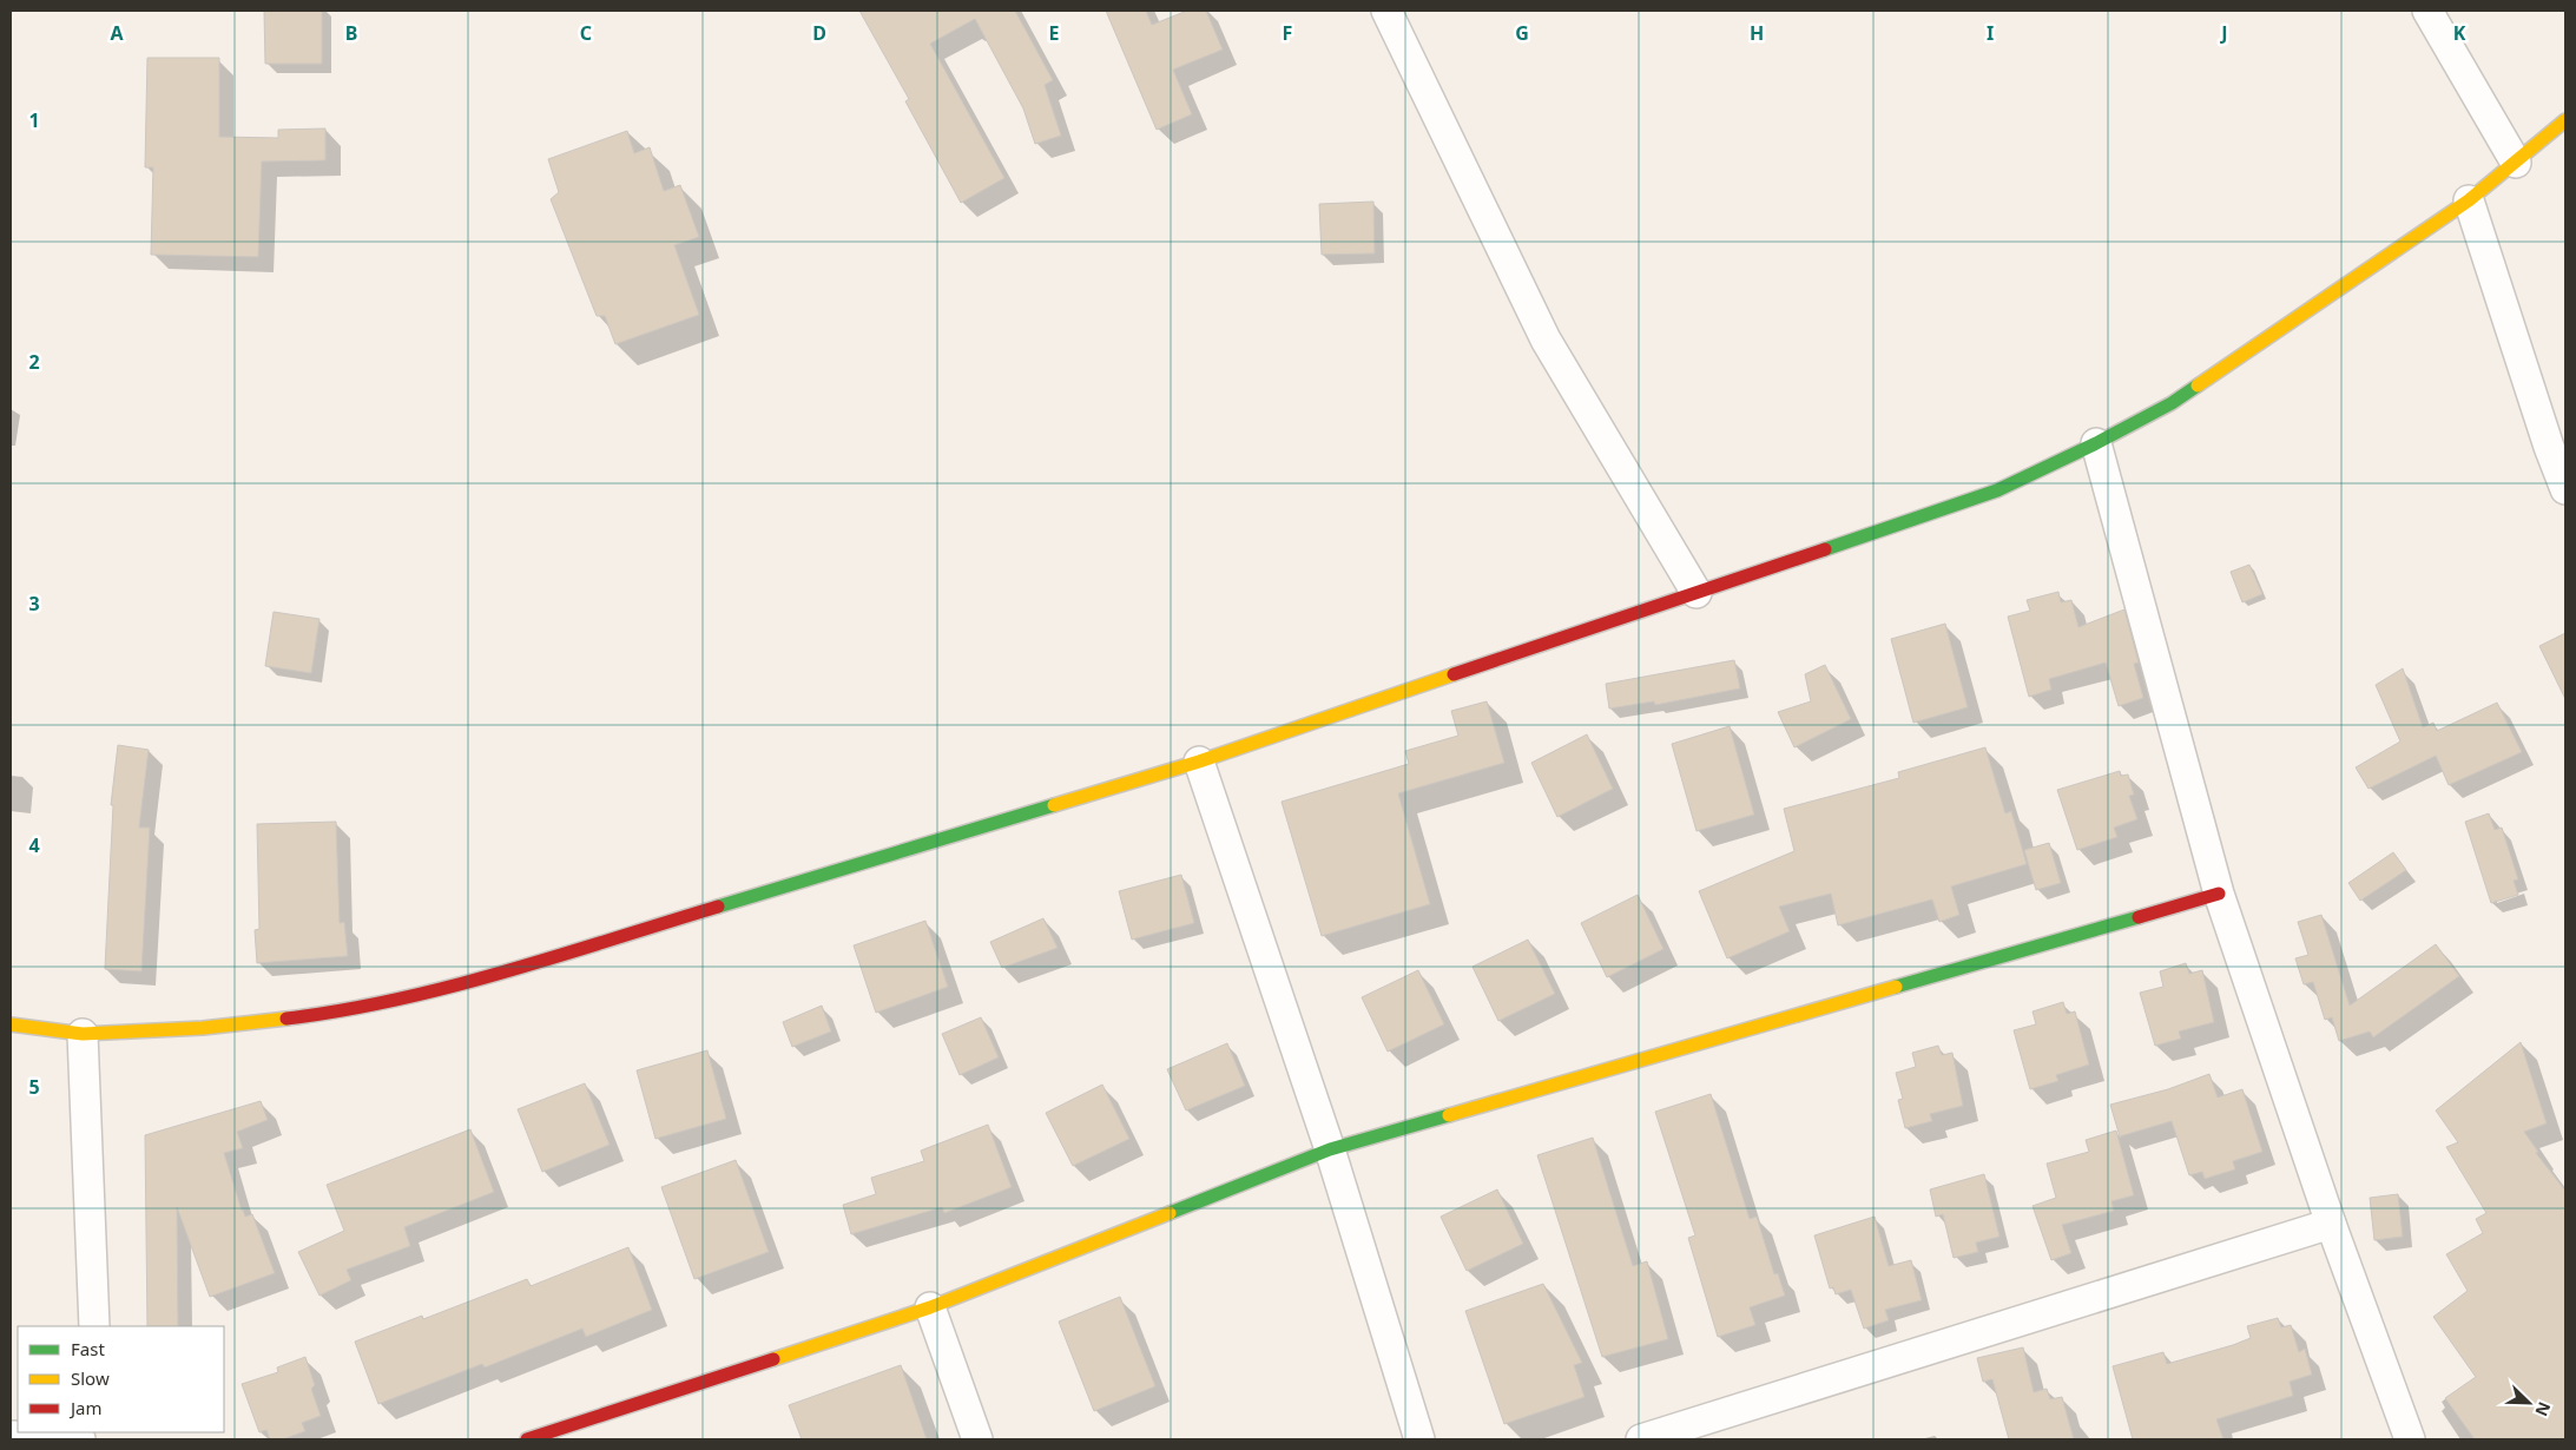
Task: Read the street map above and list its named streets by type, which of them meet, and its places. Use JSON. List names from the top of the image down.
{
  "legend": ["Fast", "Slow", "Jam"],
  "north": "bottom right",
  "grid": {
    "columns": [
      "A",
      "B",
      "C",
      "D",
      "E",
      "F",
      "G",
      "H",
      "I",
      "J",
      "K"
    ],
    "rows": [
      "1",
      "2",
      "3",
      "4",
      "5"
    ]
  }
}
